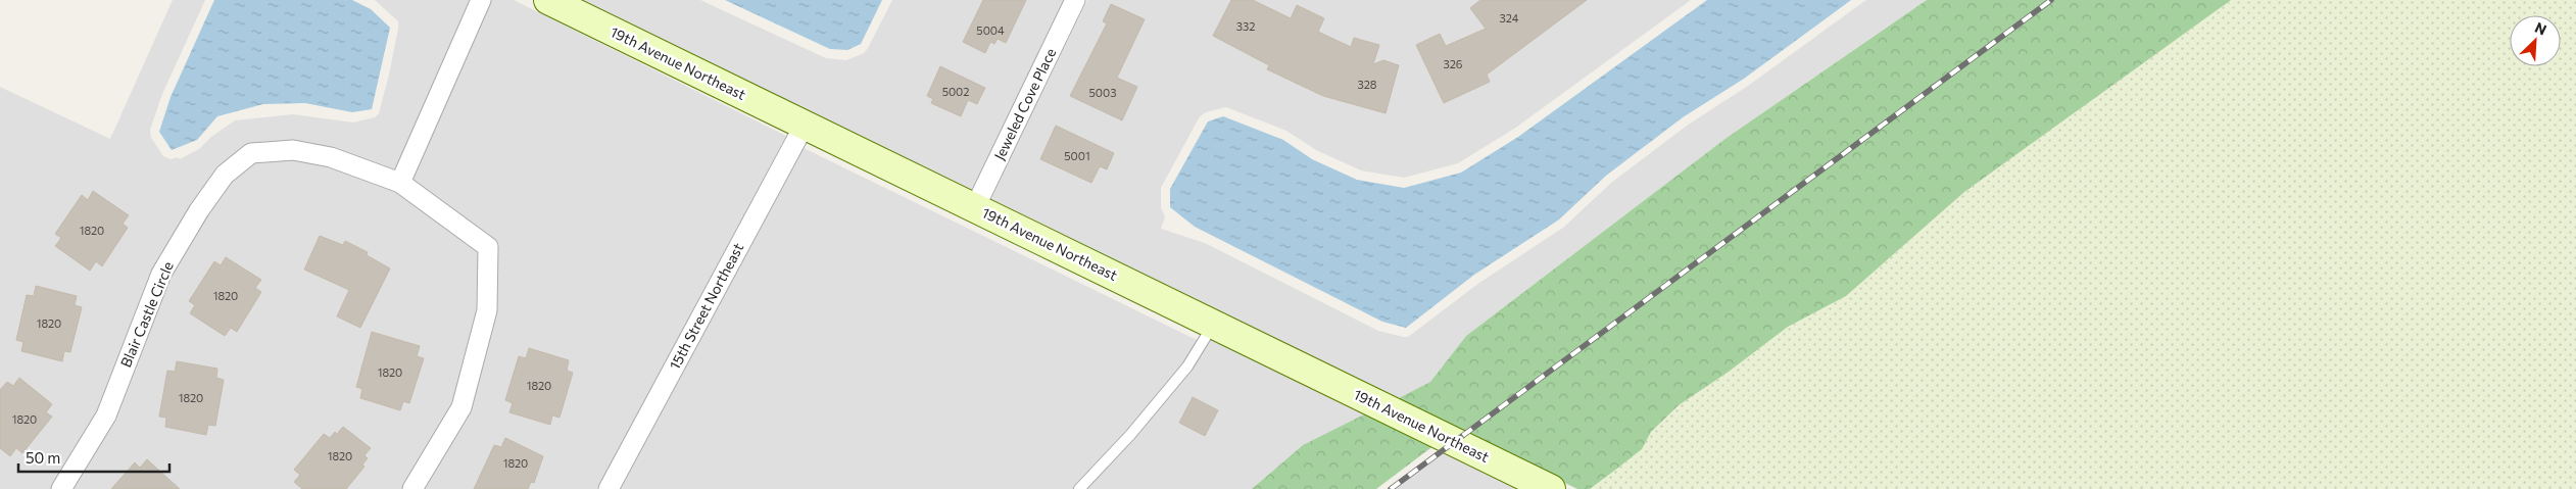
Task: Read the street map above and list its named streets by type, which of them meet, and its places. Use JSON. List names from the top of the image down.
{
  "streets": {
    "street": [
      "19th Avenue Northeast",
      "Jeweled Cove Place",
      "15th Street Northeast",
      "Blair Castle Circle"
    ]
  },
  "crossings": [
    ["19th Avenue Northeast", "Jeweled Cove Place"],
    ["19th Avenue Northeast", "15th Street Northeast"]
  ],
  "house_numbers": [
    "324",
    "332",
    "5004",
    "326",
    "328",
    "5002",
    "5003",
    "5001",
    "1820",
    "1820",
    "1820",
    "1820",
    "1820",
    "1820",
    "1820",
    "1820",
    "1820"
  ],
  "scale_bar": "50 m",
  "north": "top right"
}
